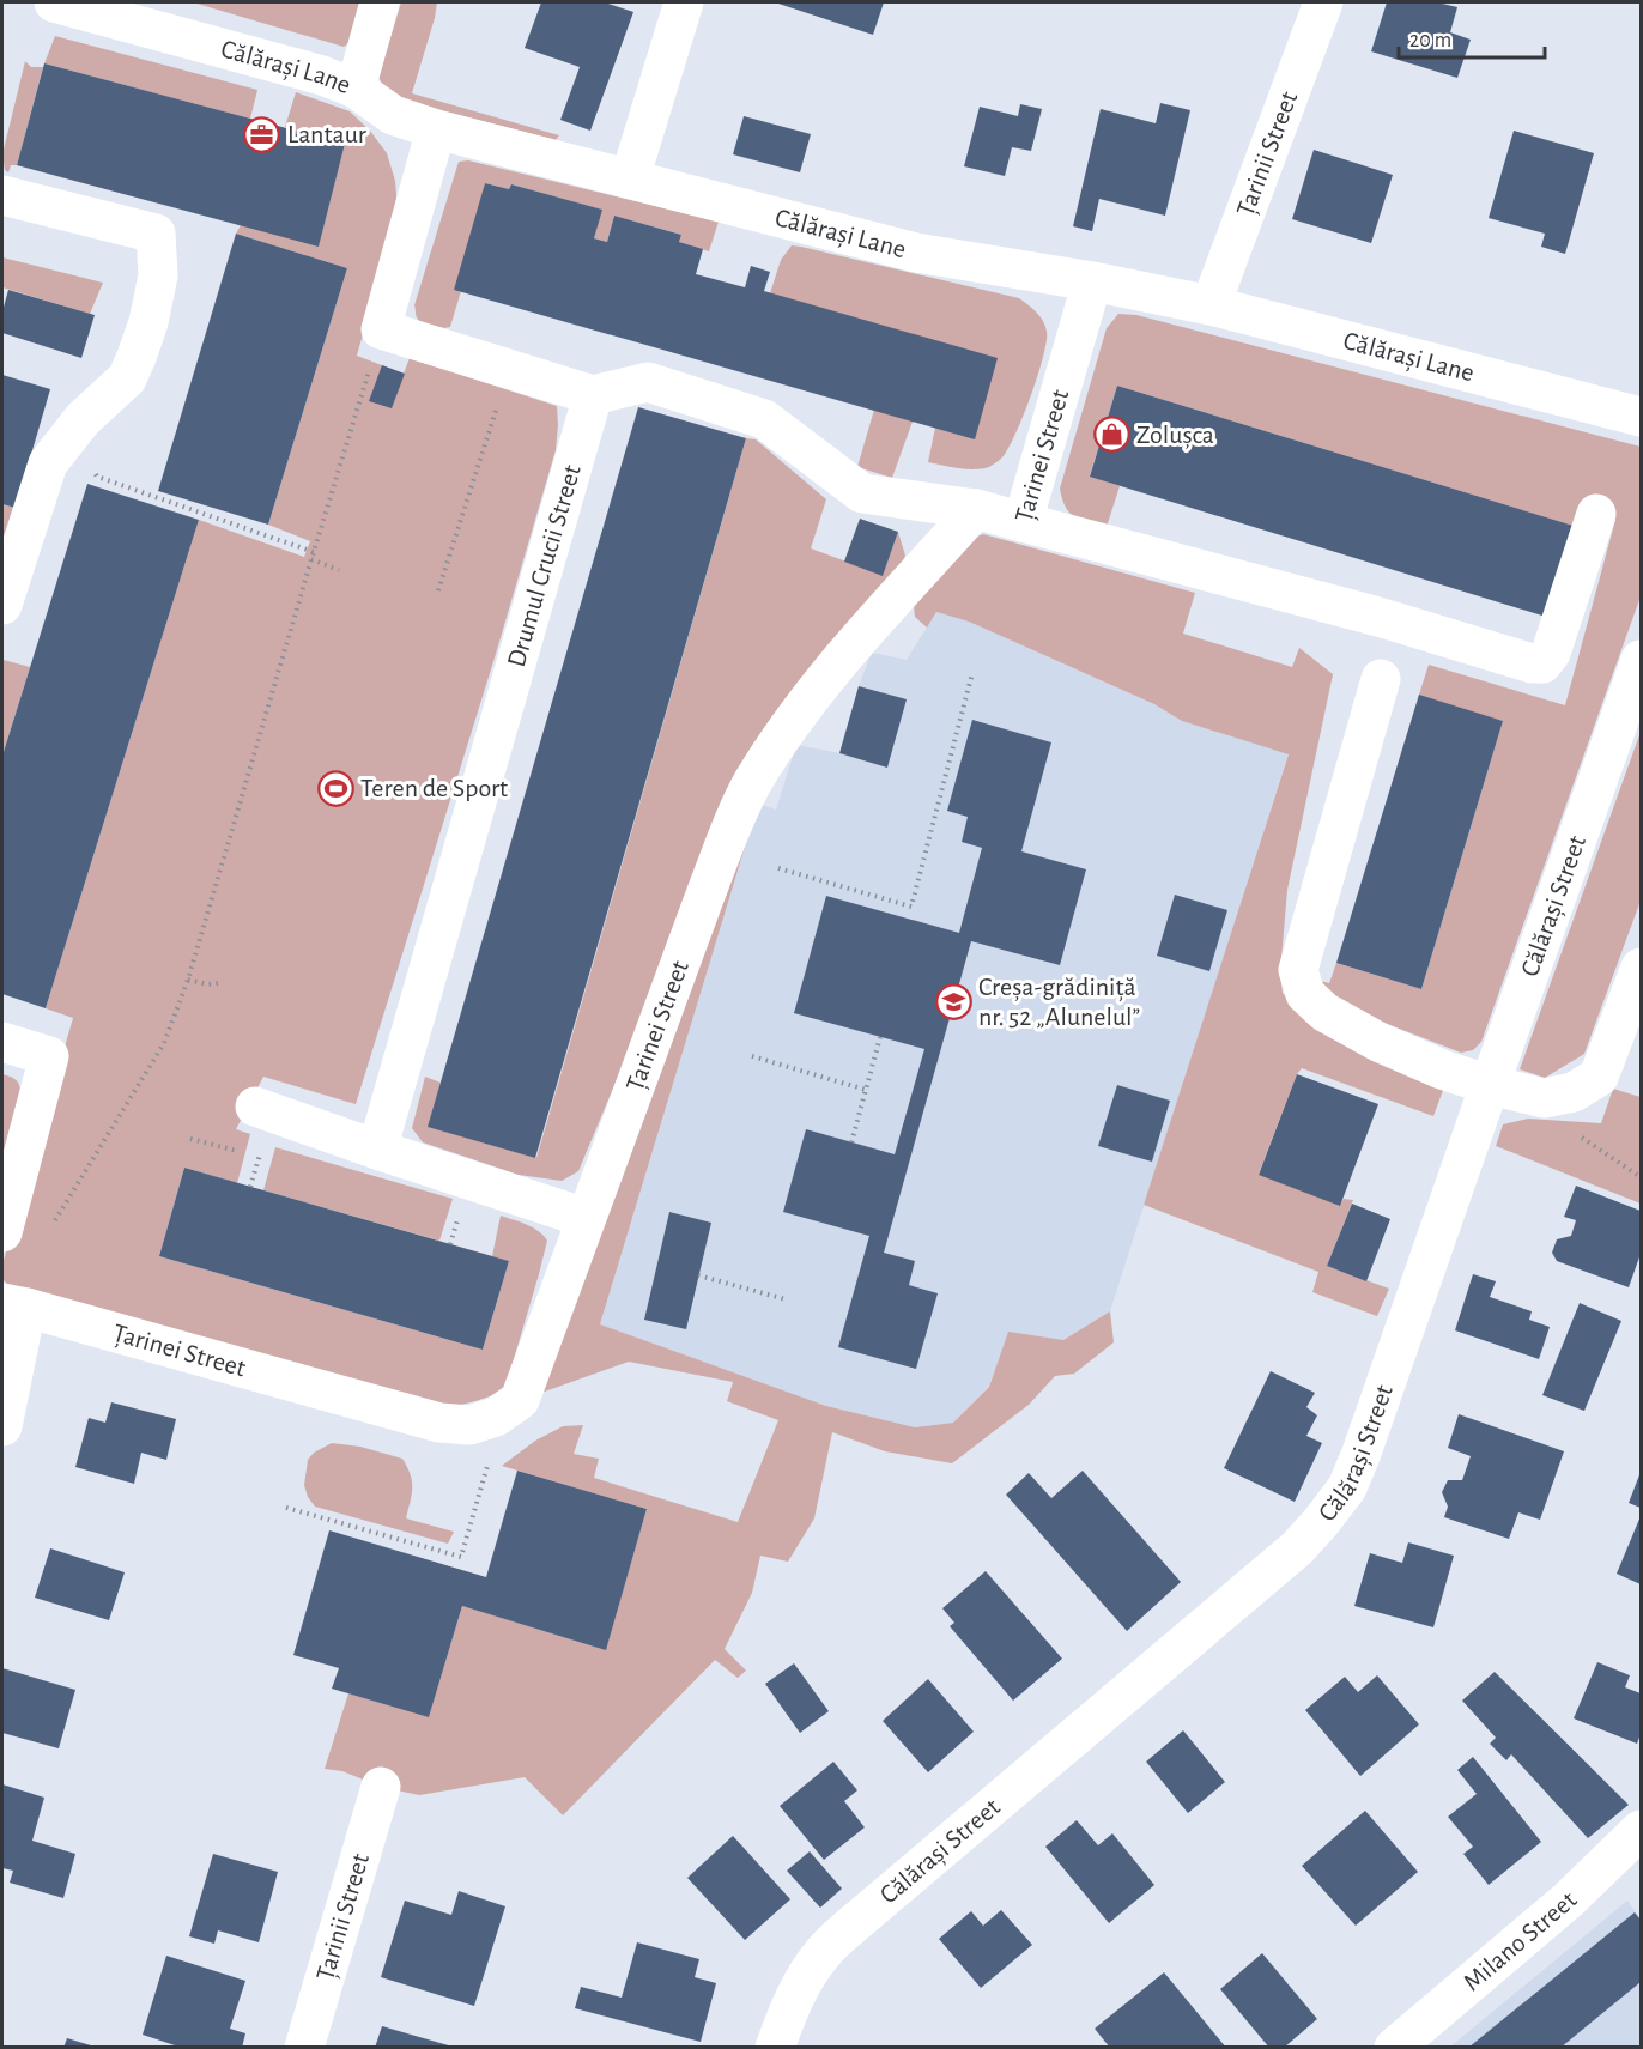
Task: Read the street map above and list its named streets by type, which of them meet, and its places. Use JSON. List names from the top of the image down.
{
  "streets": {
    "street": [
      "Călărași Lane",
      "Țarinii Street",
      "Țarinei Street",
      "Drumul Crucii Street",
      "Călărași Street",
      "Milano Street"
    ]
  },
  "crossings": [
    ["Călărași Lane", "Țarinii Street"],
    ["Călărași Lane", "Țarinei Street"]
  ],
  "places": {
    "office": ["Lantaur"],
    "shop": ["Zolușca"],
    "sports": ["Teren de Sport"],
    "school or university": ["Creșa-grădiniță nr. 52 „Alunelul”"]
  },
  "scale_bar": "20 m"
}
